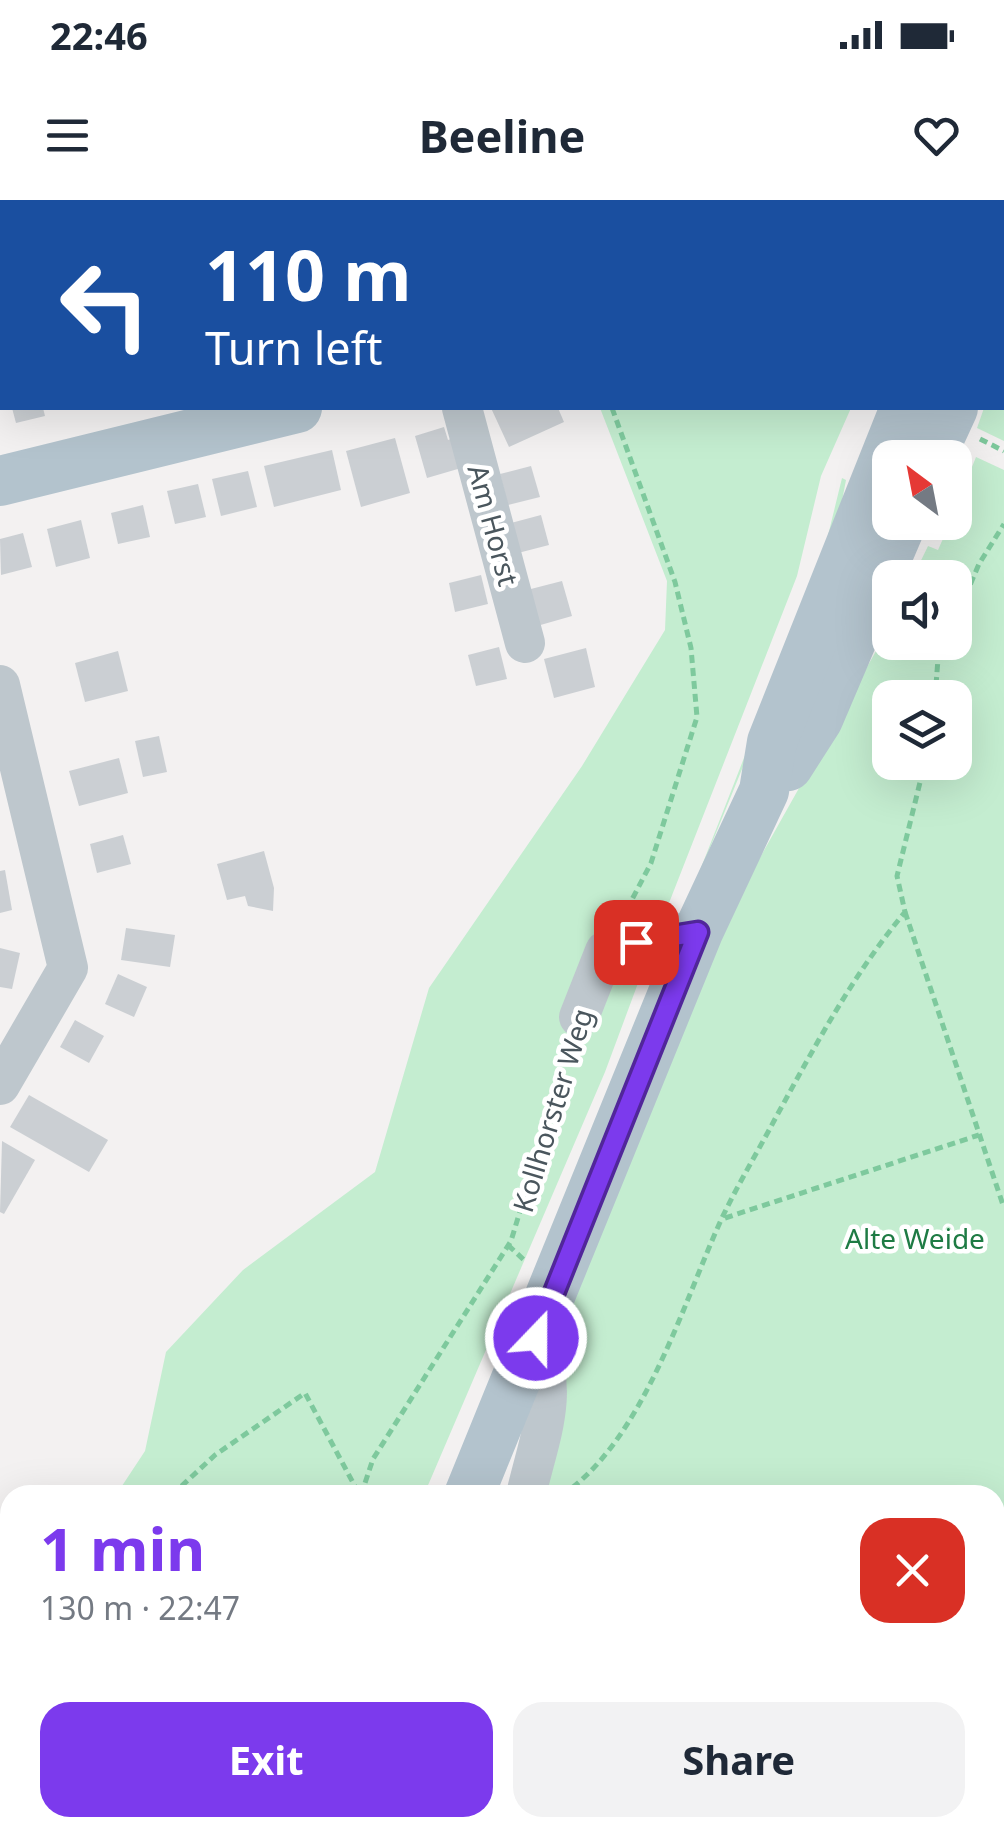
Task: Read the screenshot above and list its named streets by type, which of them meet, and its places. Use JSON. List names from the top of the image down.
{
  "streets": {
    "street": ["Am Horst", "Kollhorster Weg"]
  },
  "parks": ["Alte Weide"],
  "north": "top left",
  "page": {
    "status": "22:46",
    "header": "Beeline",
    "turn": ["110 m", "Turn left"],
    "heading": ["1 min", "130 m · 22:47"],
    "buttons": ["Exit", "Share"]
  }
}
